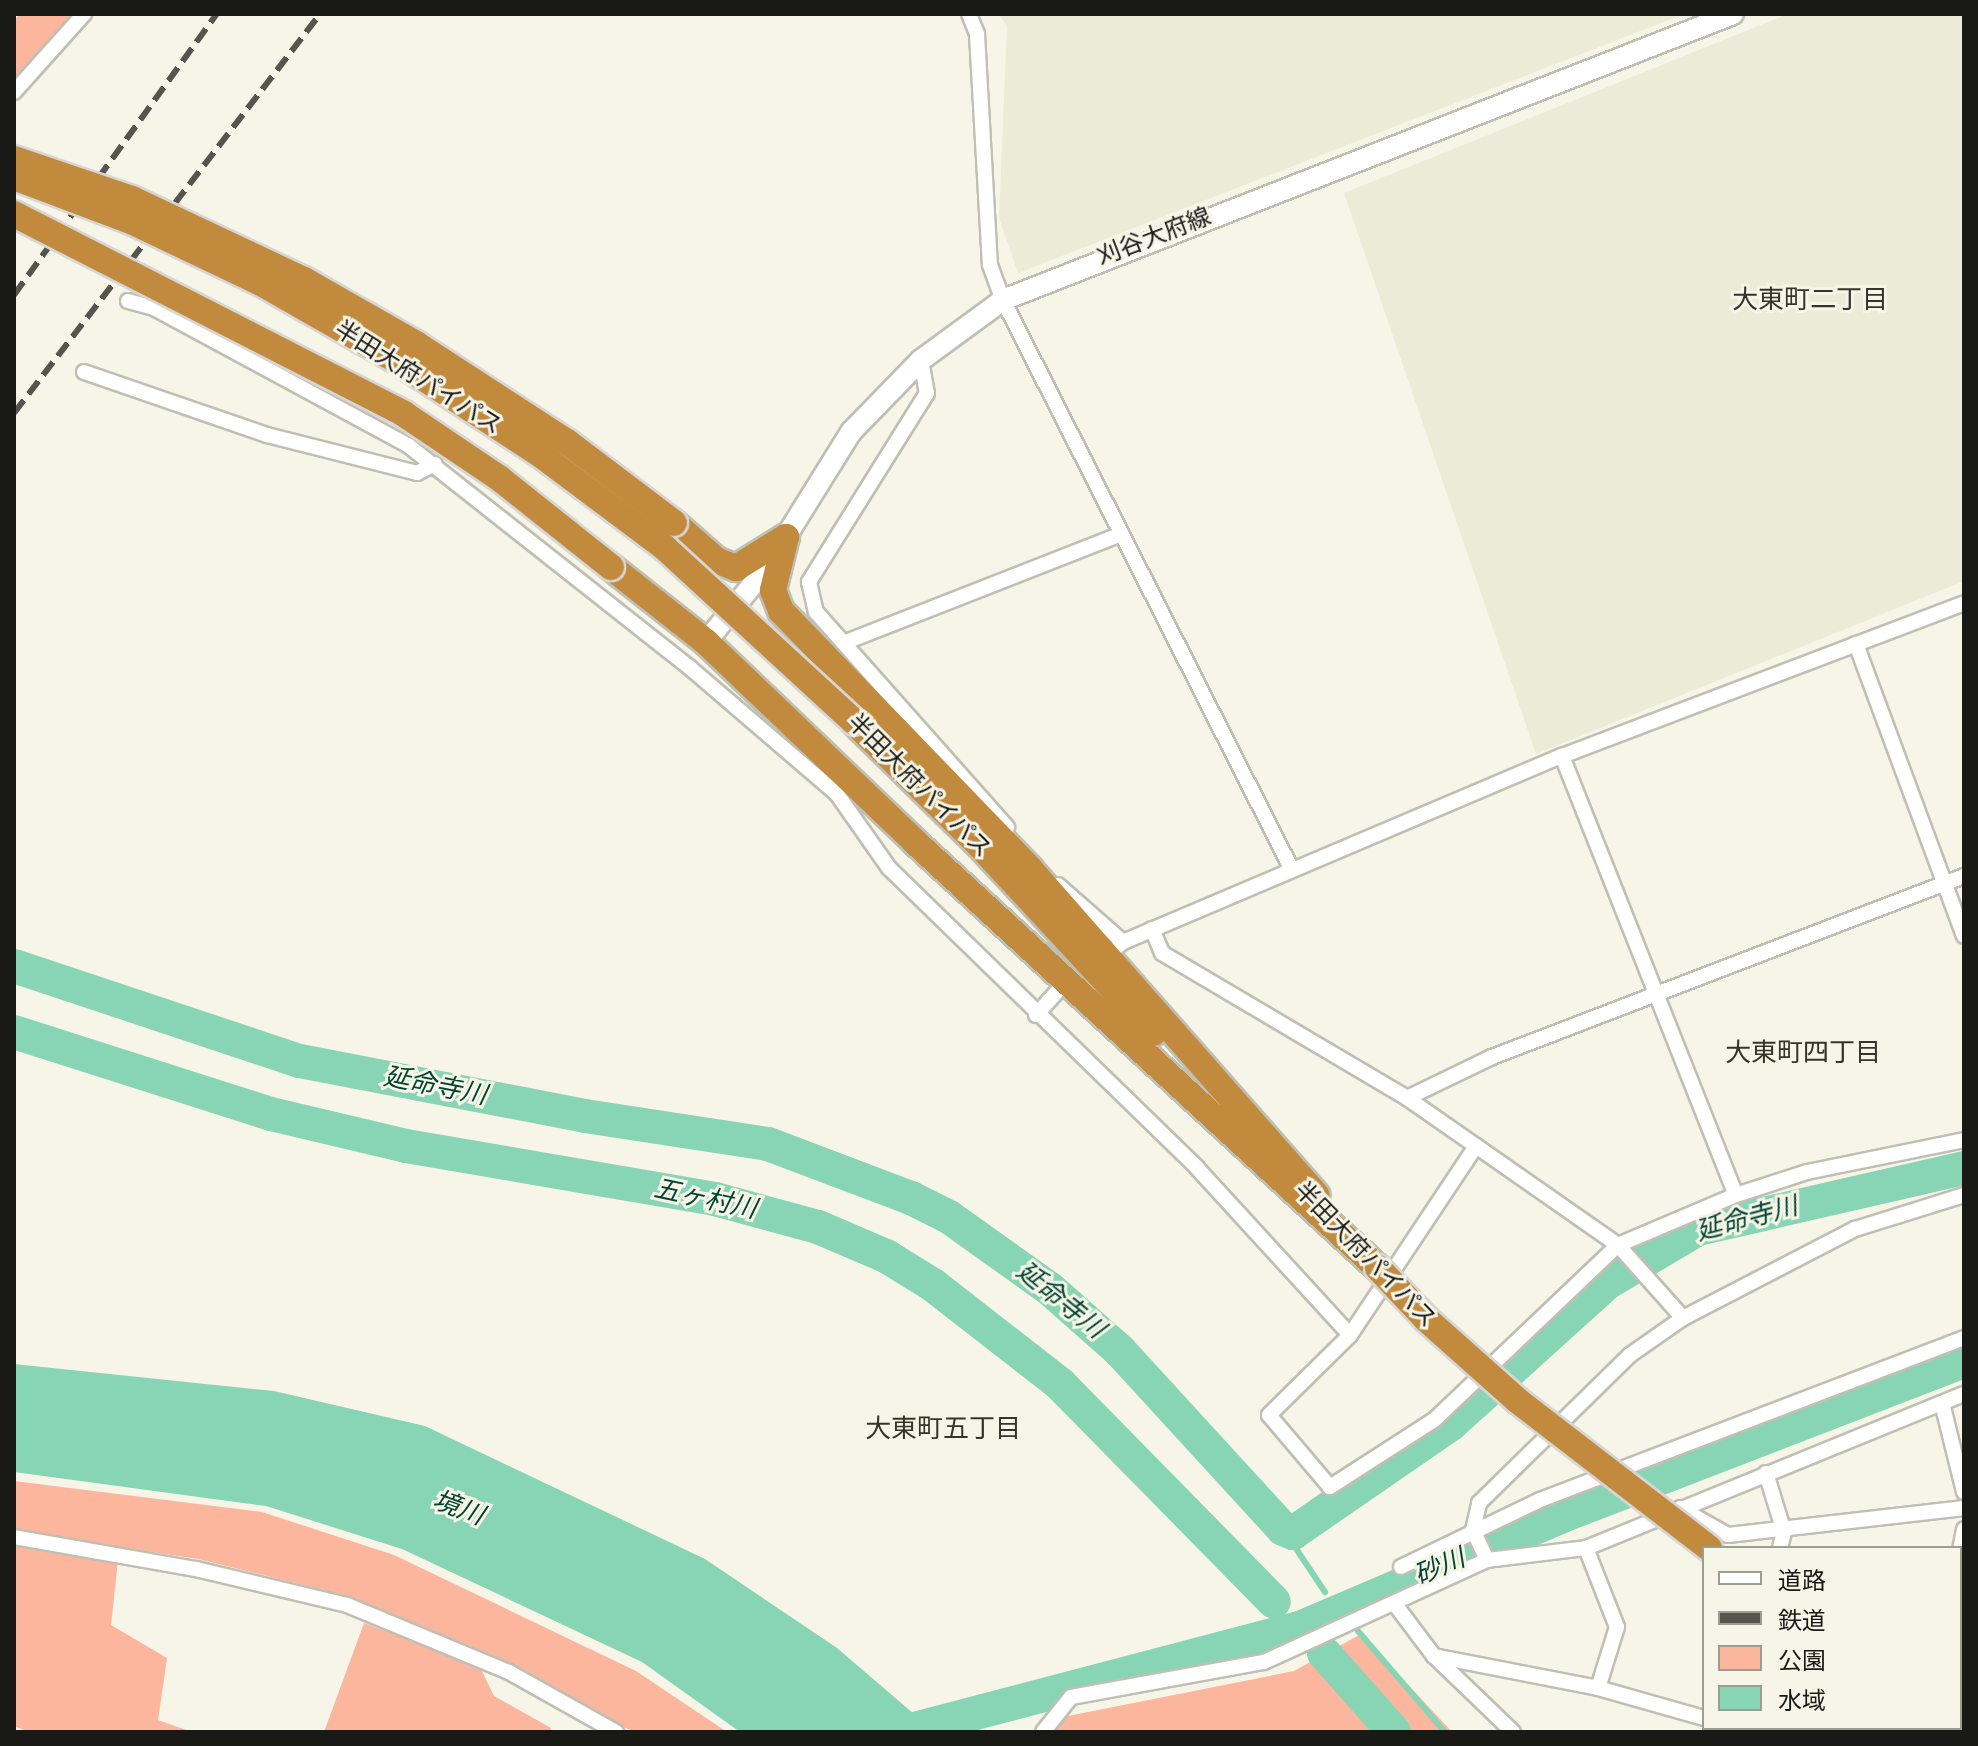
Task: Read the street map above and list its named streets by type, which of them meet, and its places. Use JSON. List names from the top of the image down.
{
  "streets": {
    "highway": ["半田大府パイパス"],
    "main road": ["刈谷大府線"]
  },
  "districts": ["大東町二丁目", "大東町四丁目", "大東町五丁目"],
  "water": [
    "延命寺川",
    "五ヶ村川",
    "境川",
    "砂川"
  ],
  "legend": [
    "道路",
    "鉄道",
    "公園",
    "水域"
  ]
}
